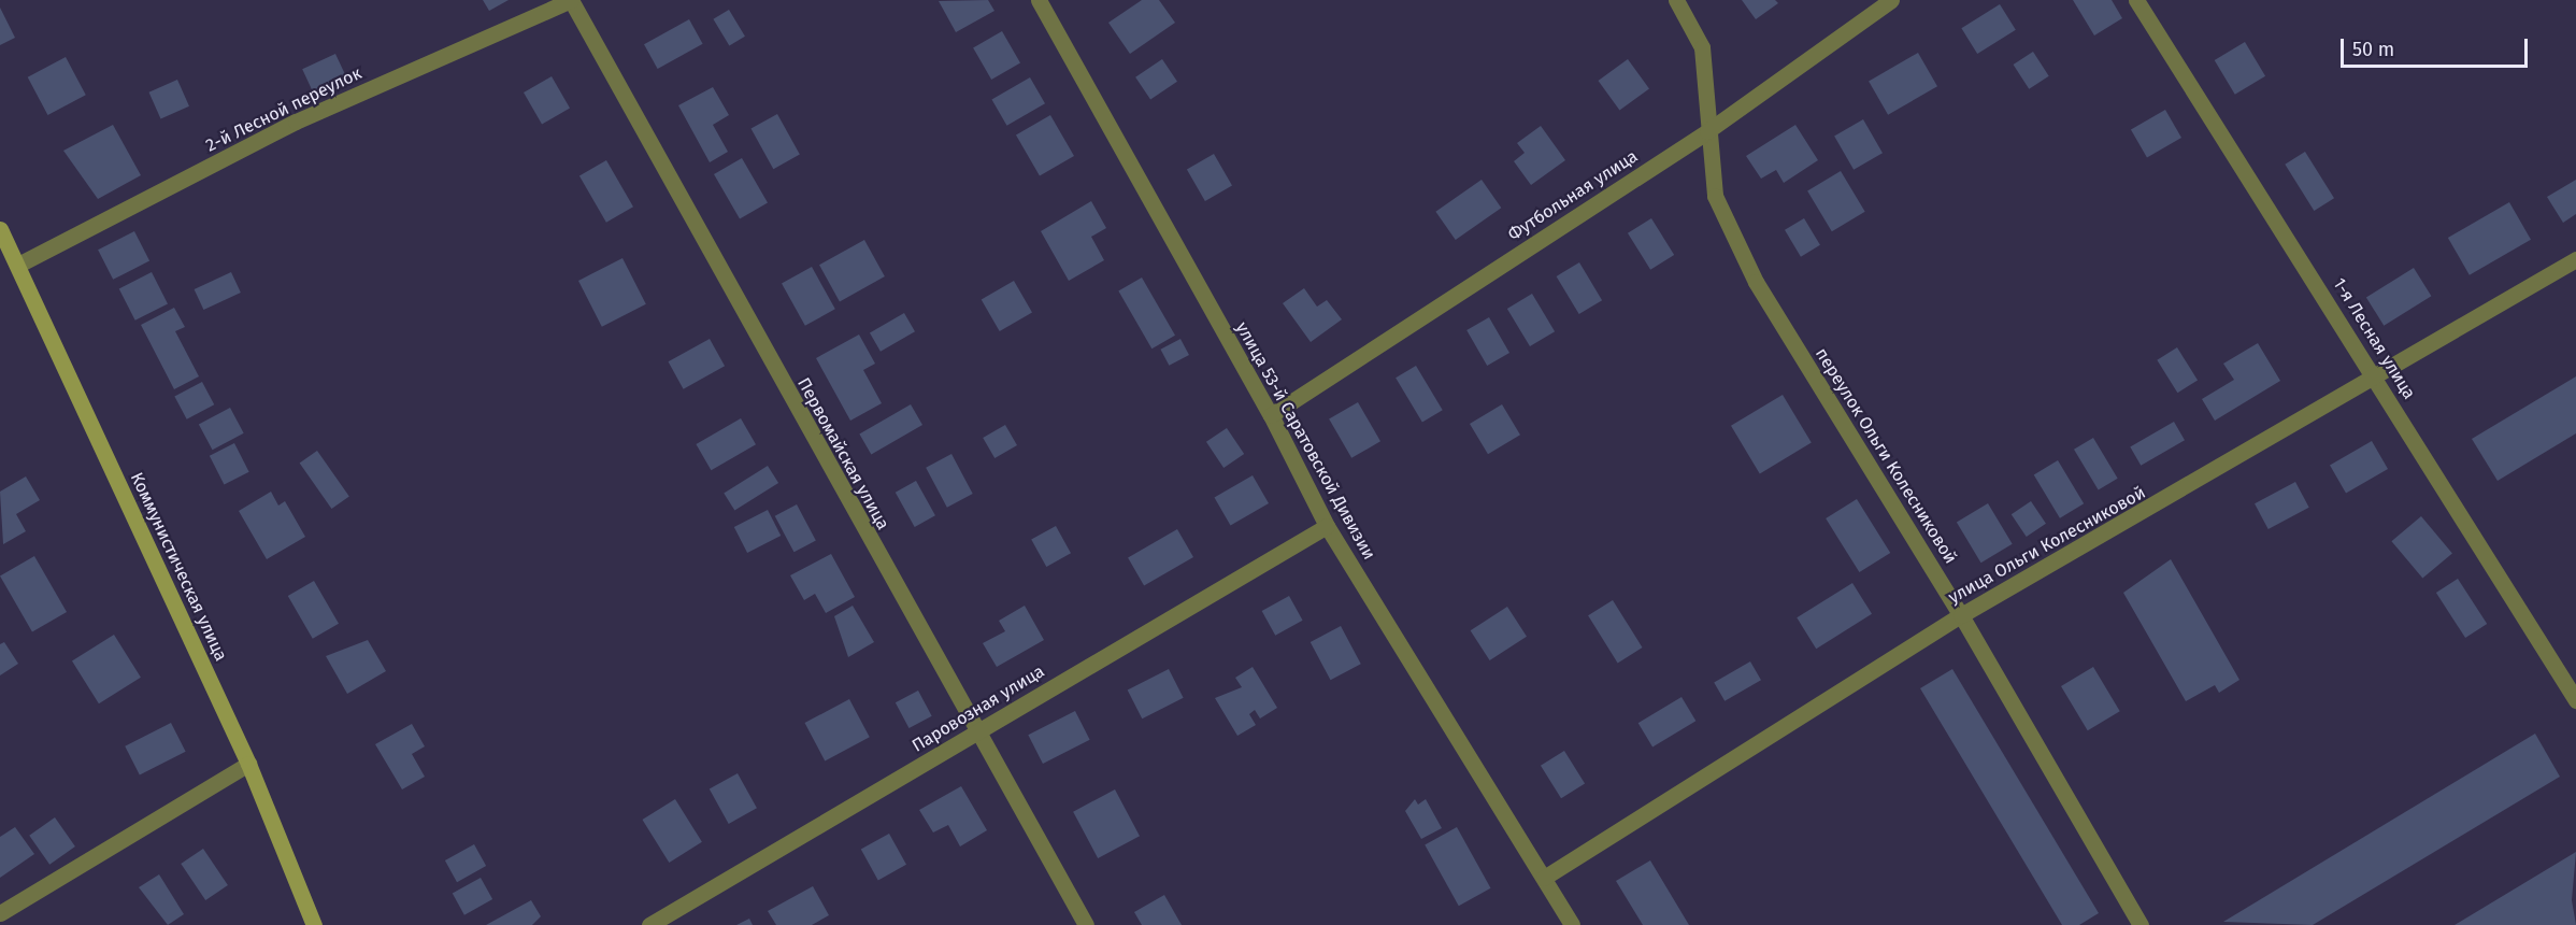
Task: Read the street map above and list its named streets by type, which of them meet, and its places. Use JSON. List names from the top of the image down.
{
  "streets": {
    "main road": ["Коммунистическая улица"],
    "street": [
      "2-й Лесной переулок",
      "Футбольная улица",
      "1-я Лесная улица",
      "улица 53-й Саратовской Дивизии",
      "Первомайская улица",
      "переулок Ольги Колесниковой",
      "улица Ольги Колесниковой",
      "Паровозная улица"
    ]
  },
  "crossings": [
    ["2-й Лесной переулок", "Первомайская улица"],
    ["2-й Лесной переулок", "Коммунистическая улица"],
    ["Футбольная улица", "улица 53-й Саратовской Дивизии"],
    ["Футбольная улица", "переулок Ольги Колесниковой"],
    ["1-я Лесная улица", "улица Ольги Колесниковой"],
    ["улица 53-й Саратовской Дивизии", "улица Ольги Колесниковой"],
    ["улица 53-й Саратовской Дивизии", "Паровозная улица"],
    ["Первомайская улица", "Паровозная улица"],
    ["переулок Ольги Колесниковой", "улица Ольги Колесниковой"]
  ],
  "scale_bar": "50 m"
}
